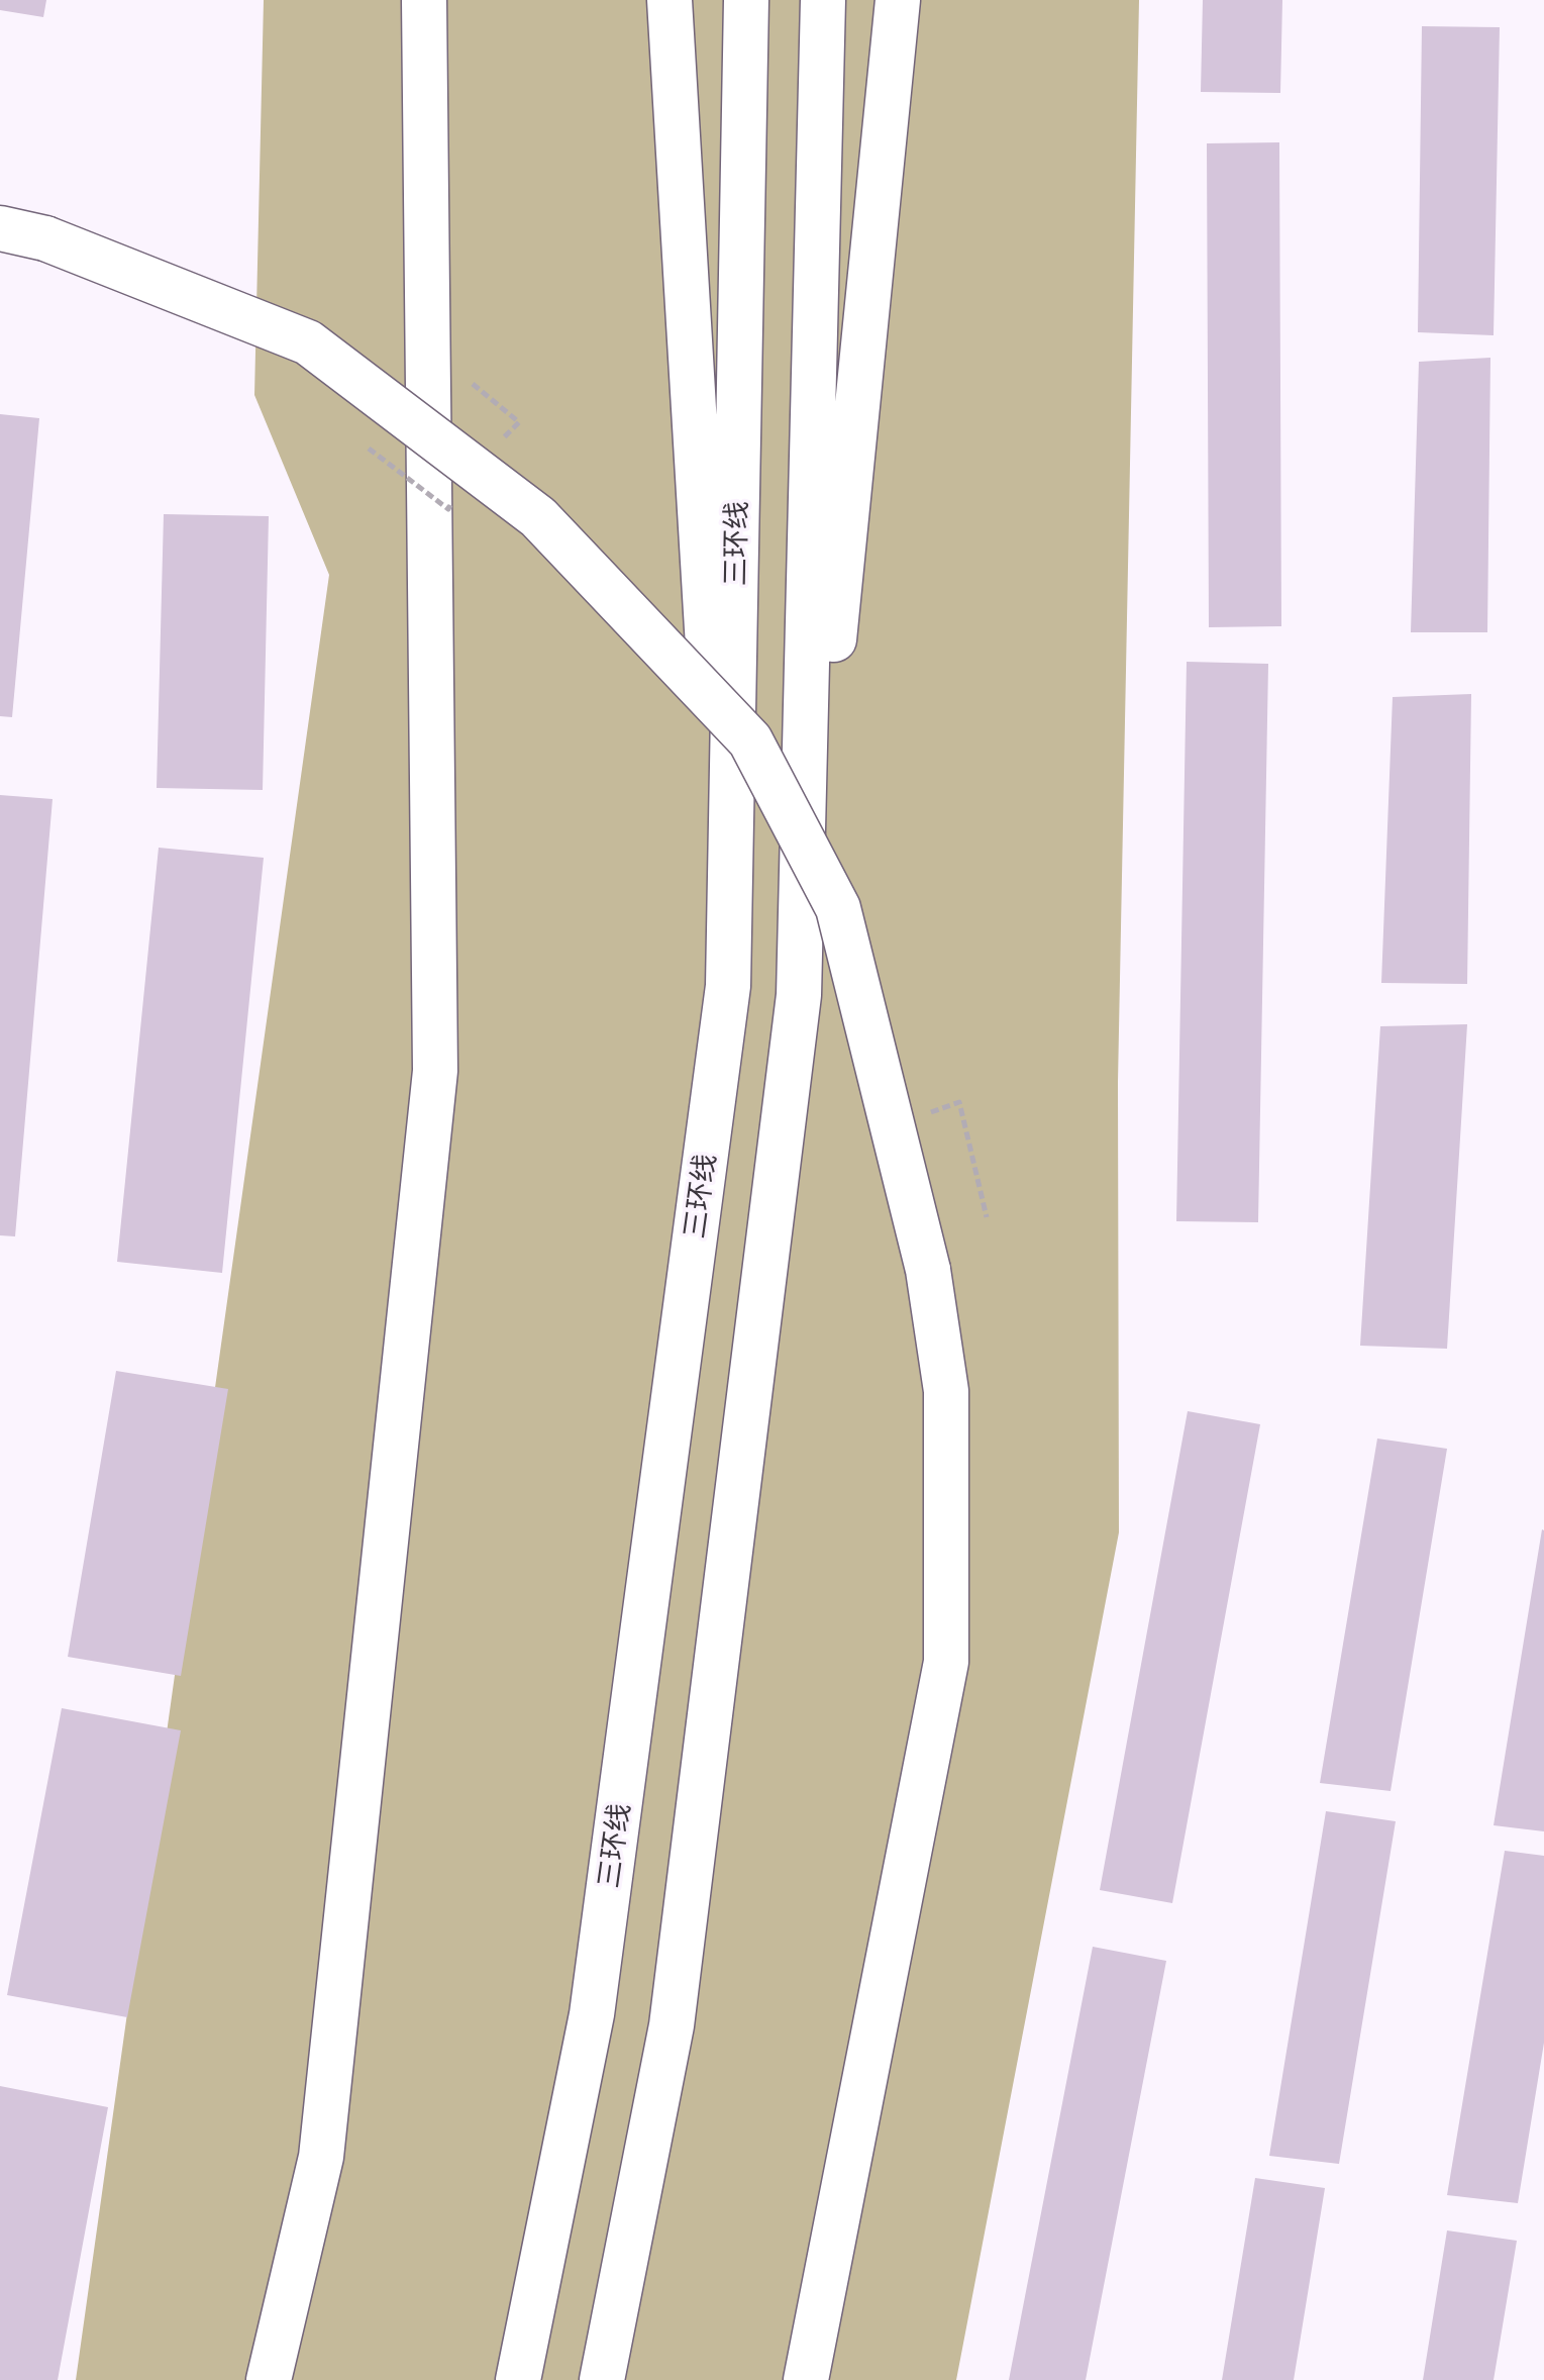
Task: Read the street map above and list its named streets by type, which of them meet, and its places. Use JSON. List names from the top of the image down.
{
  "streets": {
    "main road": ["三环线"]
  }
}
